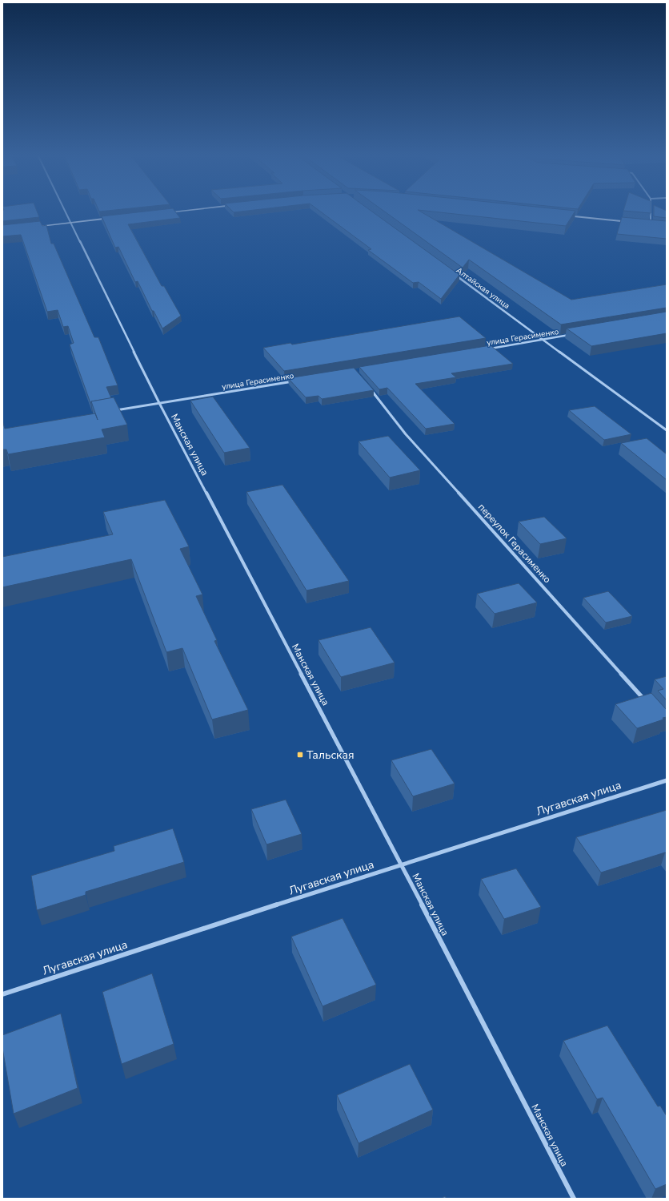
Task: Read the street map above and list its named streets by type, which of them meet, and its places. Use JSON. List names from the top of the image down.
{
  "streets": {
    "street": [
      "Алтайская улица",
      "улица Герасименко",
      "Манская улица",
      "переулок Герасименко",
      "Лугавская улица"
    ]
  },
  "crossings": [
    ["Алтайская улица", "улица Герасименко"],
    ["улица Герасименко", "Манская улица"],
    ["Манская улица", "Лугавская улица"]
  ],
  "places": {
    "transit": ["Тальская"]
  }
}
